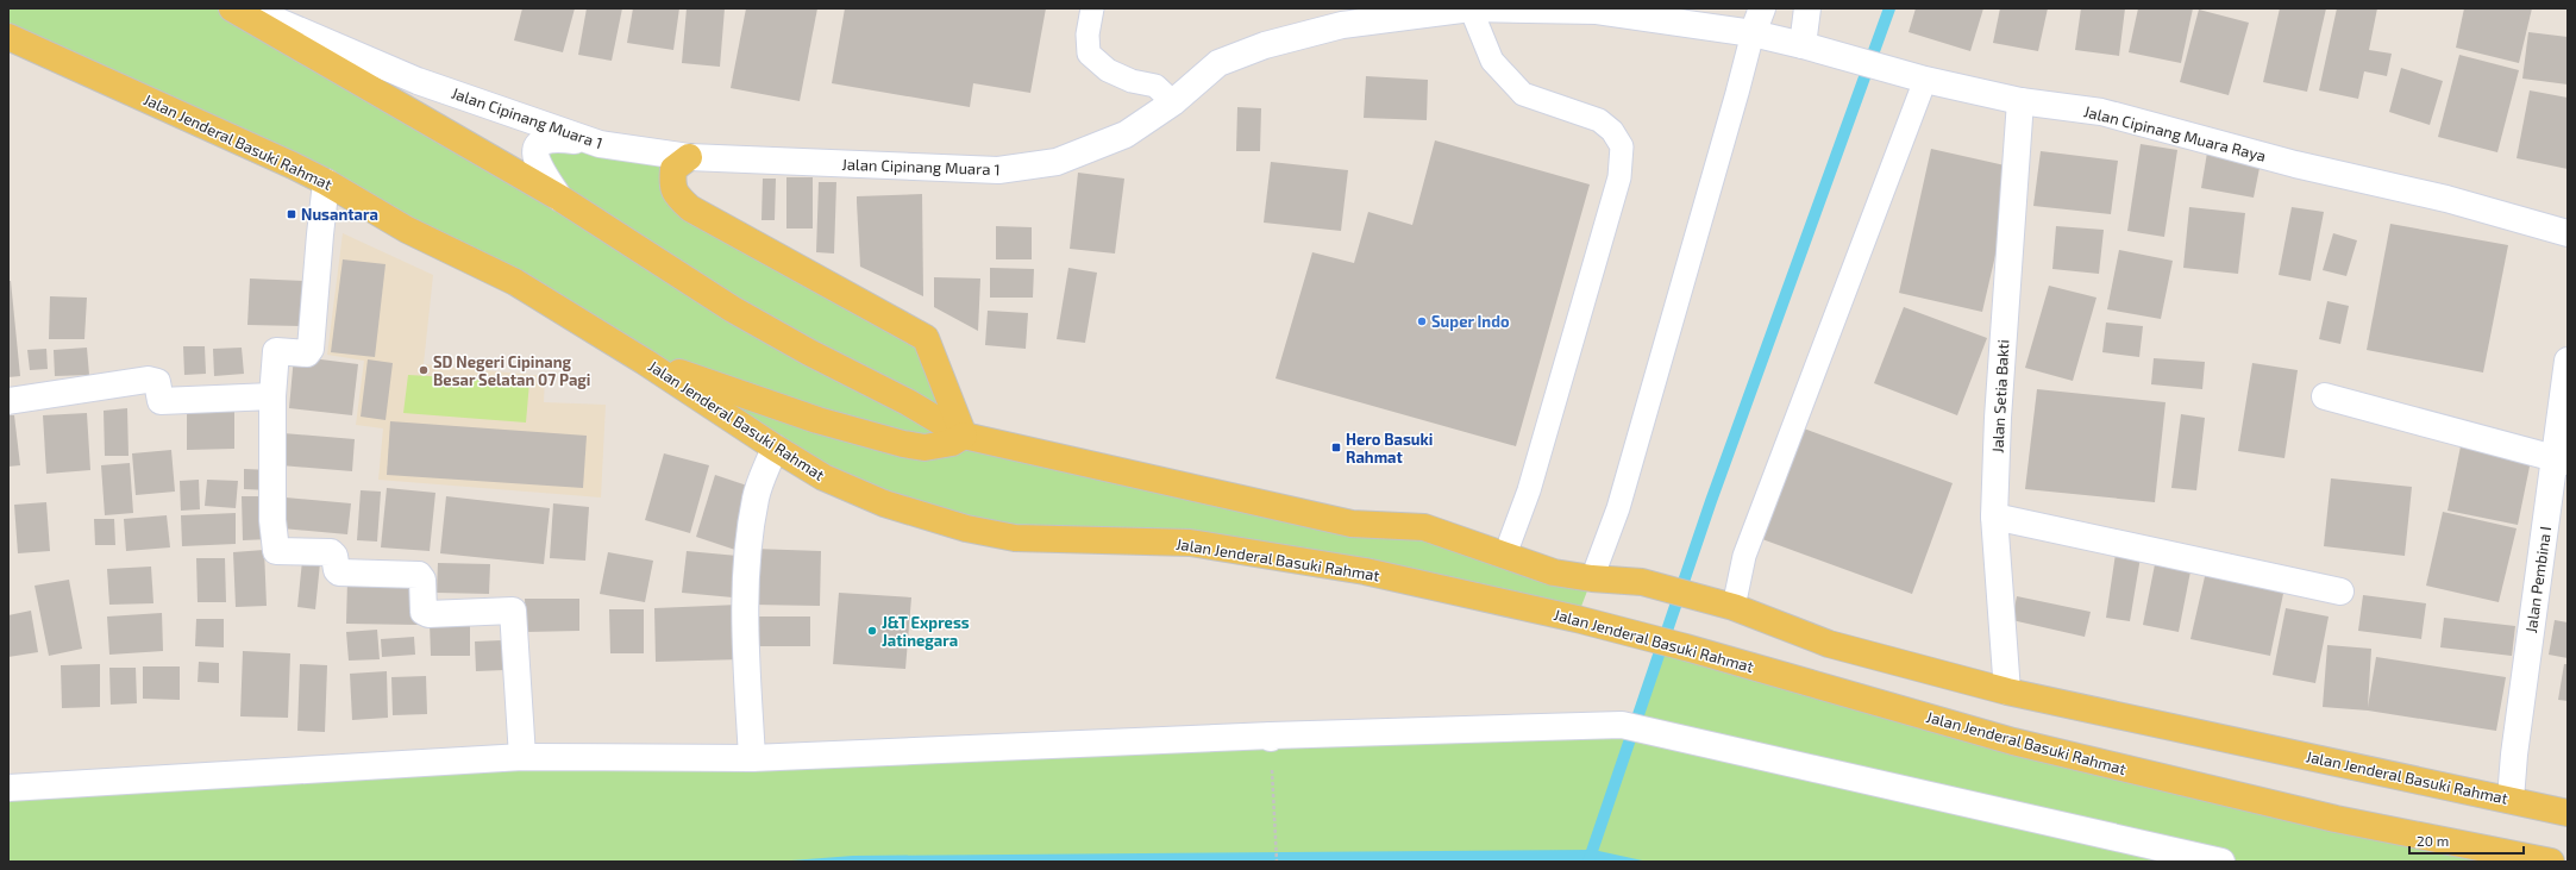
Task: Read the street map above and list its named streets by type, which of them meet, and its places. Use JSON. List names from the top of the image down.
{
  "streets": {
    "main road": ["Jalan Jenderal Basuki Rahmat"],
    "street": [
      "Jalan Cipinang Muara 1",
      "Jalan Cipinang Muara Raya",
      "Jalan Setia Bakti",
      "Jalan Pembina I"
    ]
  },
  "crossings": [
    ["Jalan Cipinang Muara 1", "Jalan Cipinang Muara Raya"],
    ["Jalan Cipinang Muara Raya", "Jalan Setia Bakti"],
    ["Jalan Jenderal Basuki Rahmat", "Jalan Setia Bakti"],
    ["Jalan Jenderal Basuki Rahmat", "Jalan Pembina I"]
  ],
  "places": {
    "transit": ["Nusantara", "Hero Basuki Rahmat"],
    "other": ["Super Indo", "SD Negeri Cipinang Besar Selatan 07 Pagi", "J&T Express Jatinegara"]
  },
  "scale_bar": "20 m"
}
